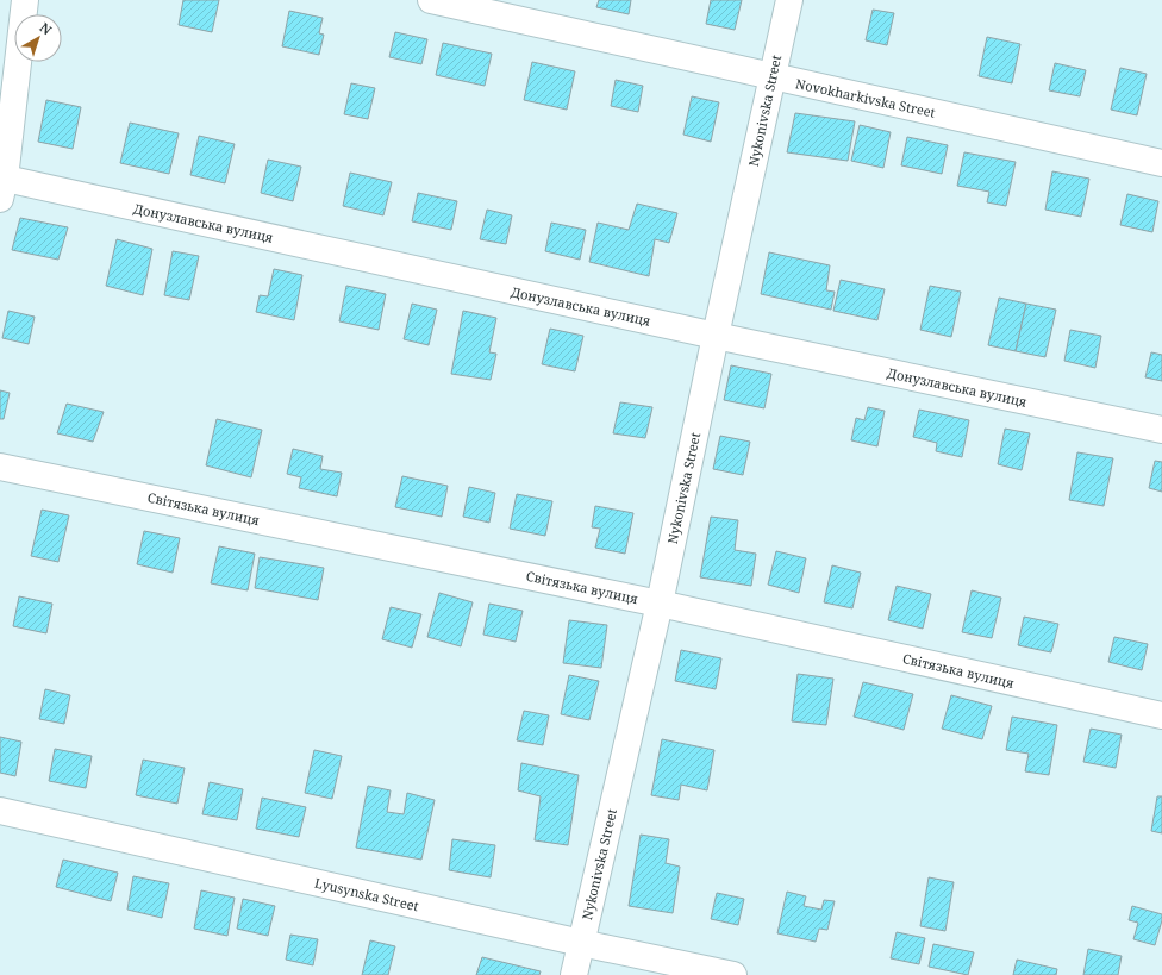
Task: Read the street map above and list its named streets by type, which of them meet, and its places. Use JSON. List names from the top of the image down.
{
  "streets": {
    "street": [
      "Novokharkivska Street",
      "Nykonivska Street",
      "Донузлавська вулиця",
      "Світязька вулиця",
      "Lyusynska Street"
    ]
  },
  "crossings": [
    ["Novokharkivska Street", "Nykonivska Street"],
    ["Nykonivska Street", "Донузлавська вулиця"],
    ["Nykonivska Street", "Світязька вулиця"],
    ["Nykonivska Street", "Lyusynska Street"]
  ],
  "north": "top right"
}
